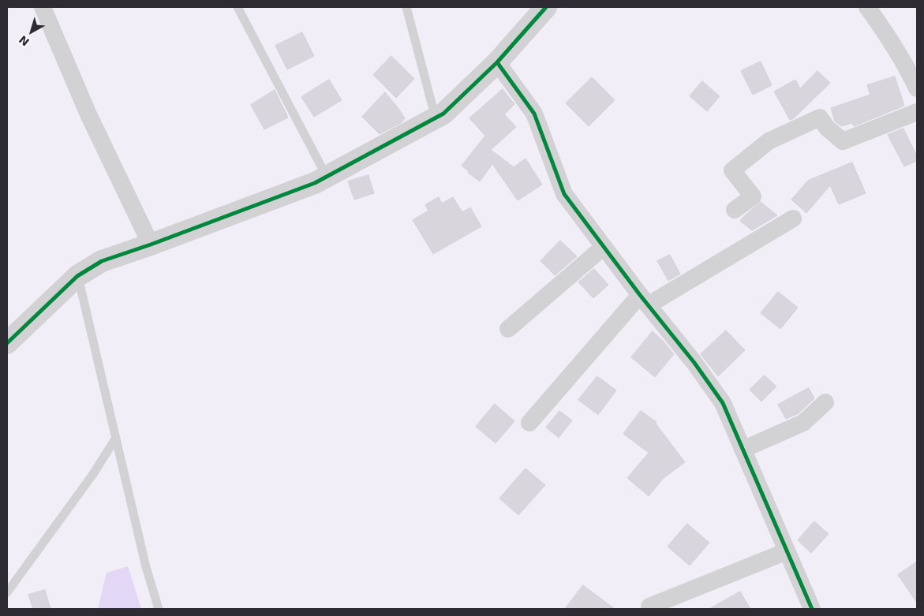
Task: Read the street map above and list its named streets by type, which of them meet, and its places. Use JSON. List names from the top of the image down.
{
  "north": "bottom left"
}
